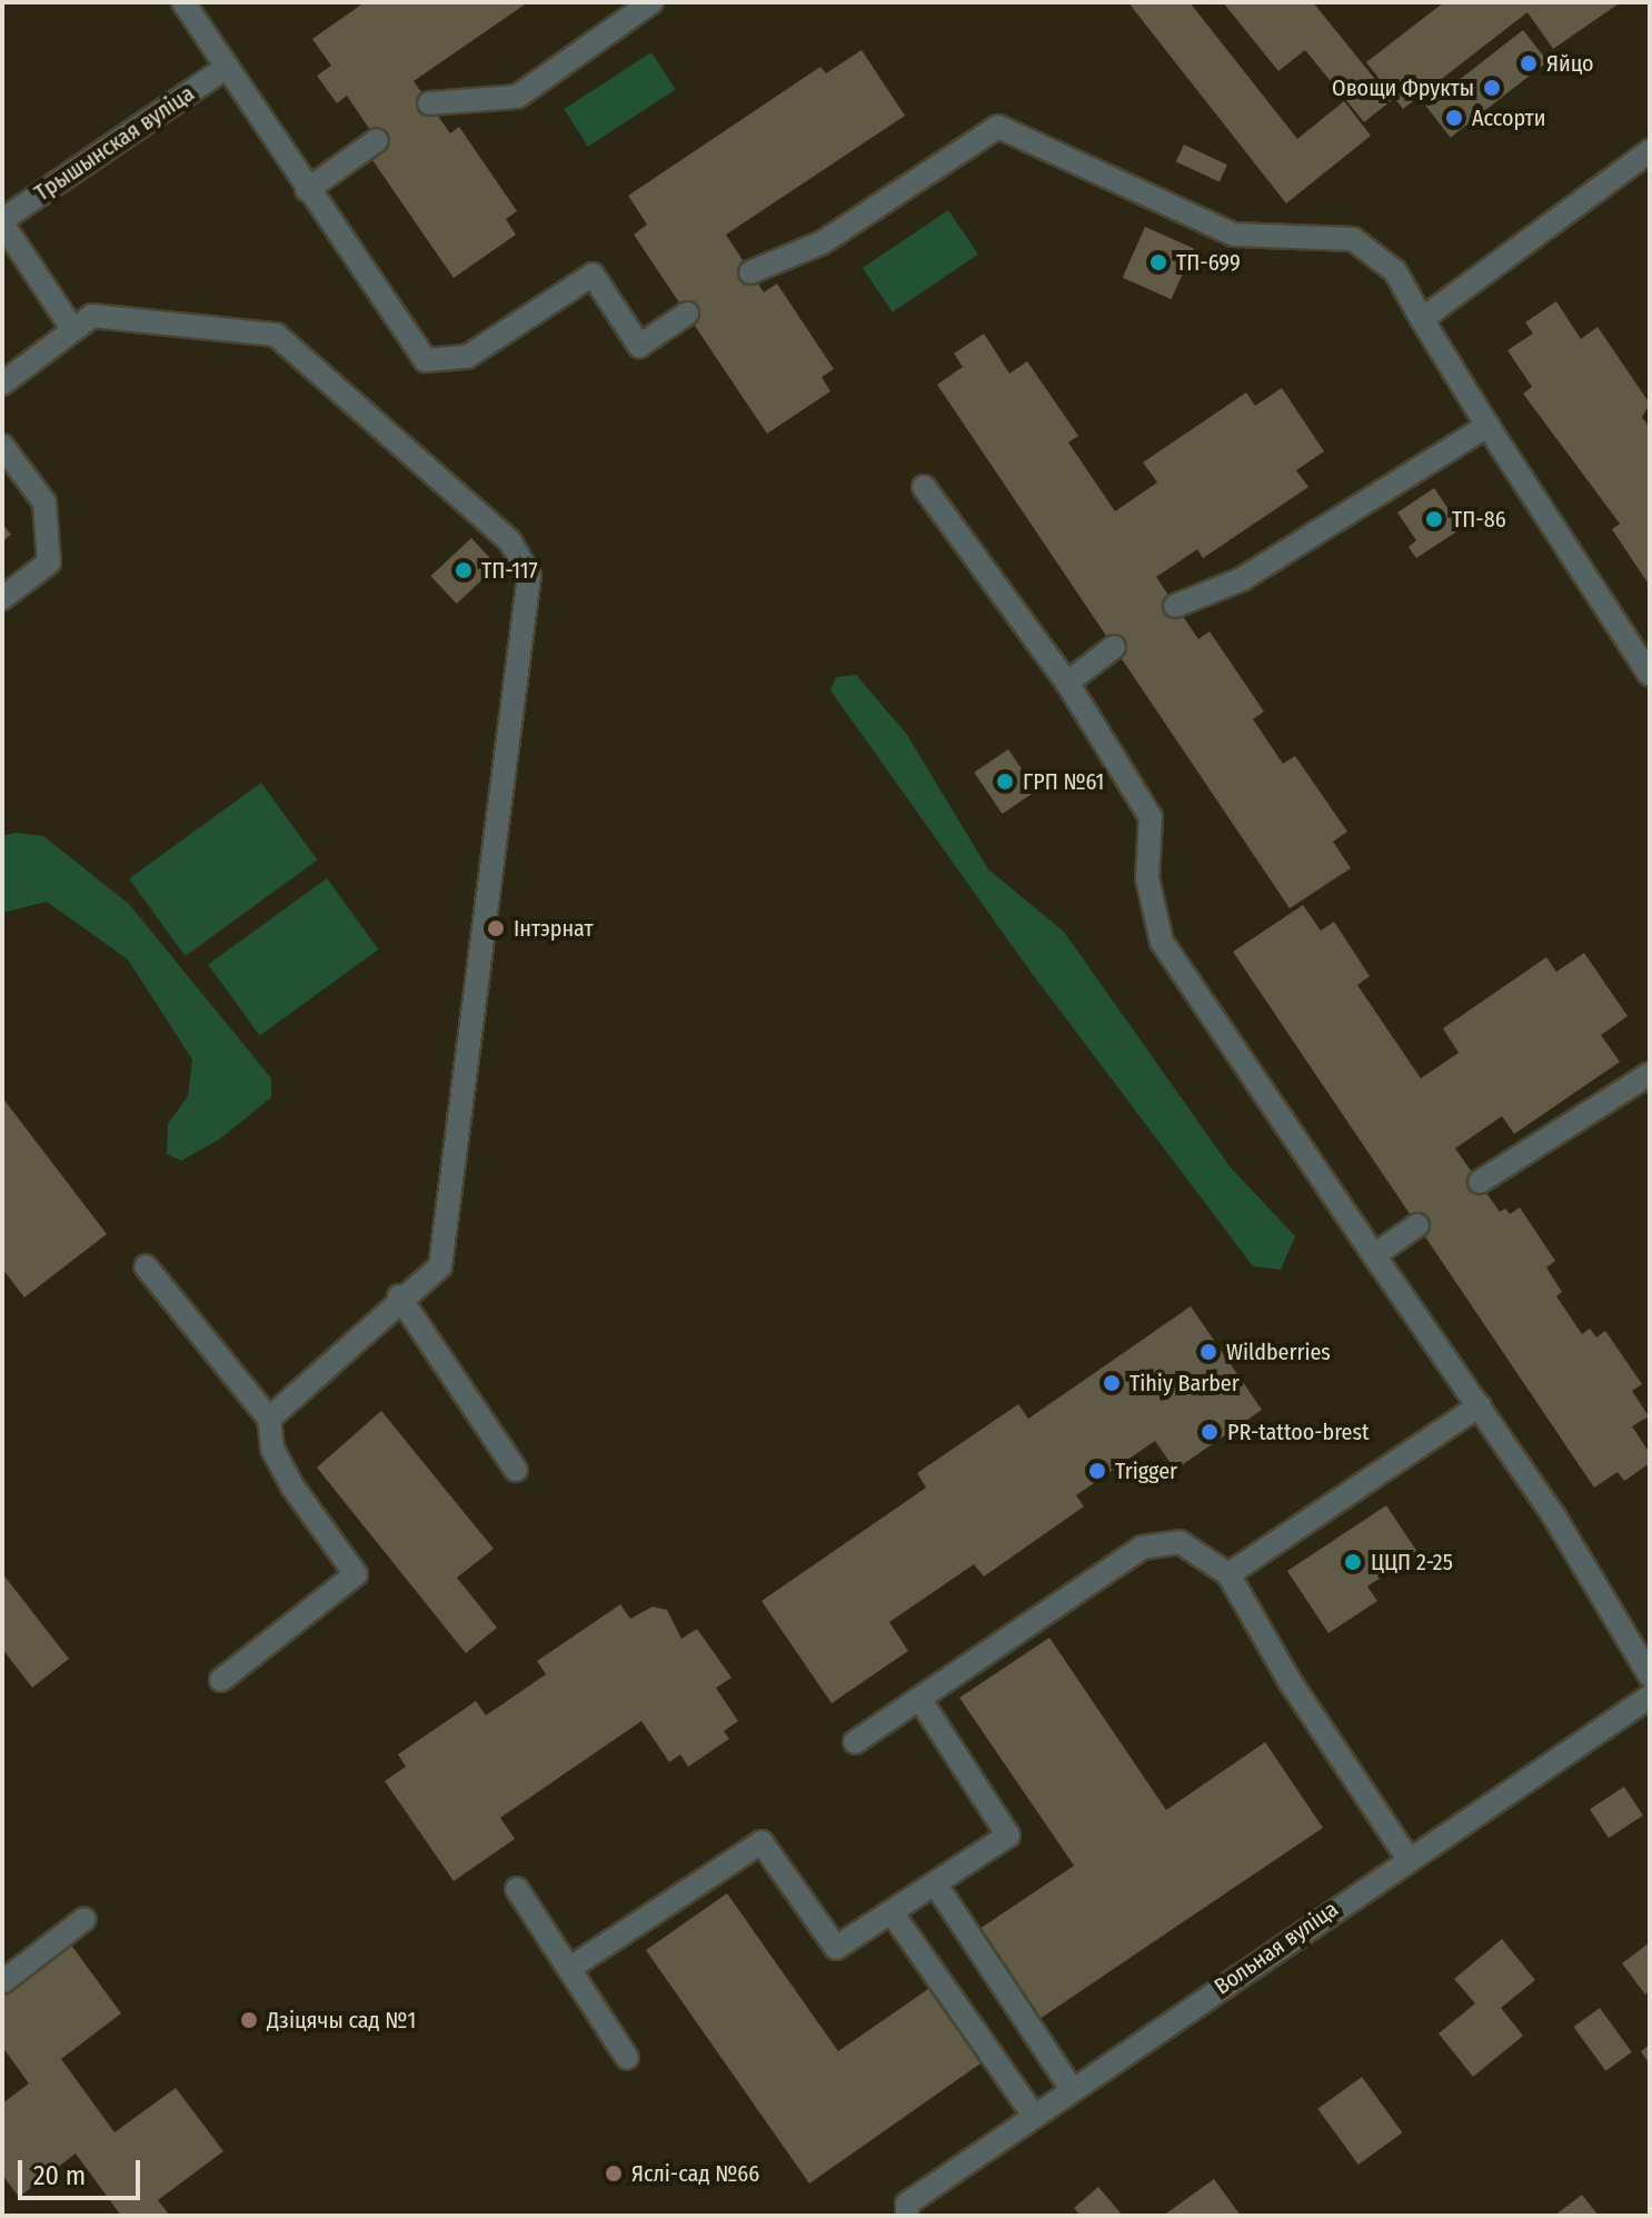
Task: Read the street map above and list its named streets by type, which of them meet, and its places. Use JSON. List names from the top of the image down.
{
  "streets": {
    "street": ["Трышынская вуліца", "Вольная вуліца"]
  },
  "places": [
    "Яйцо",
    "Овощи Фрукты",
    "Ассорти",
    "ТП-699",
    "ТП-86",
    "ТП-117",
    "ГРП №61",
    "Інтэрнат",
    "Wildberries",
    "Tihiy Barber",
    "PR-tattoo-brest",
    "Trigger",
    "ЦЦП 2-25",
    "Дзіцячы сад №1",
    "Яслі-сад №66"
  ],
  "scale_bar": "20 m"
}
